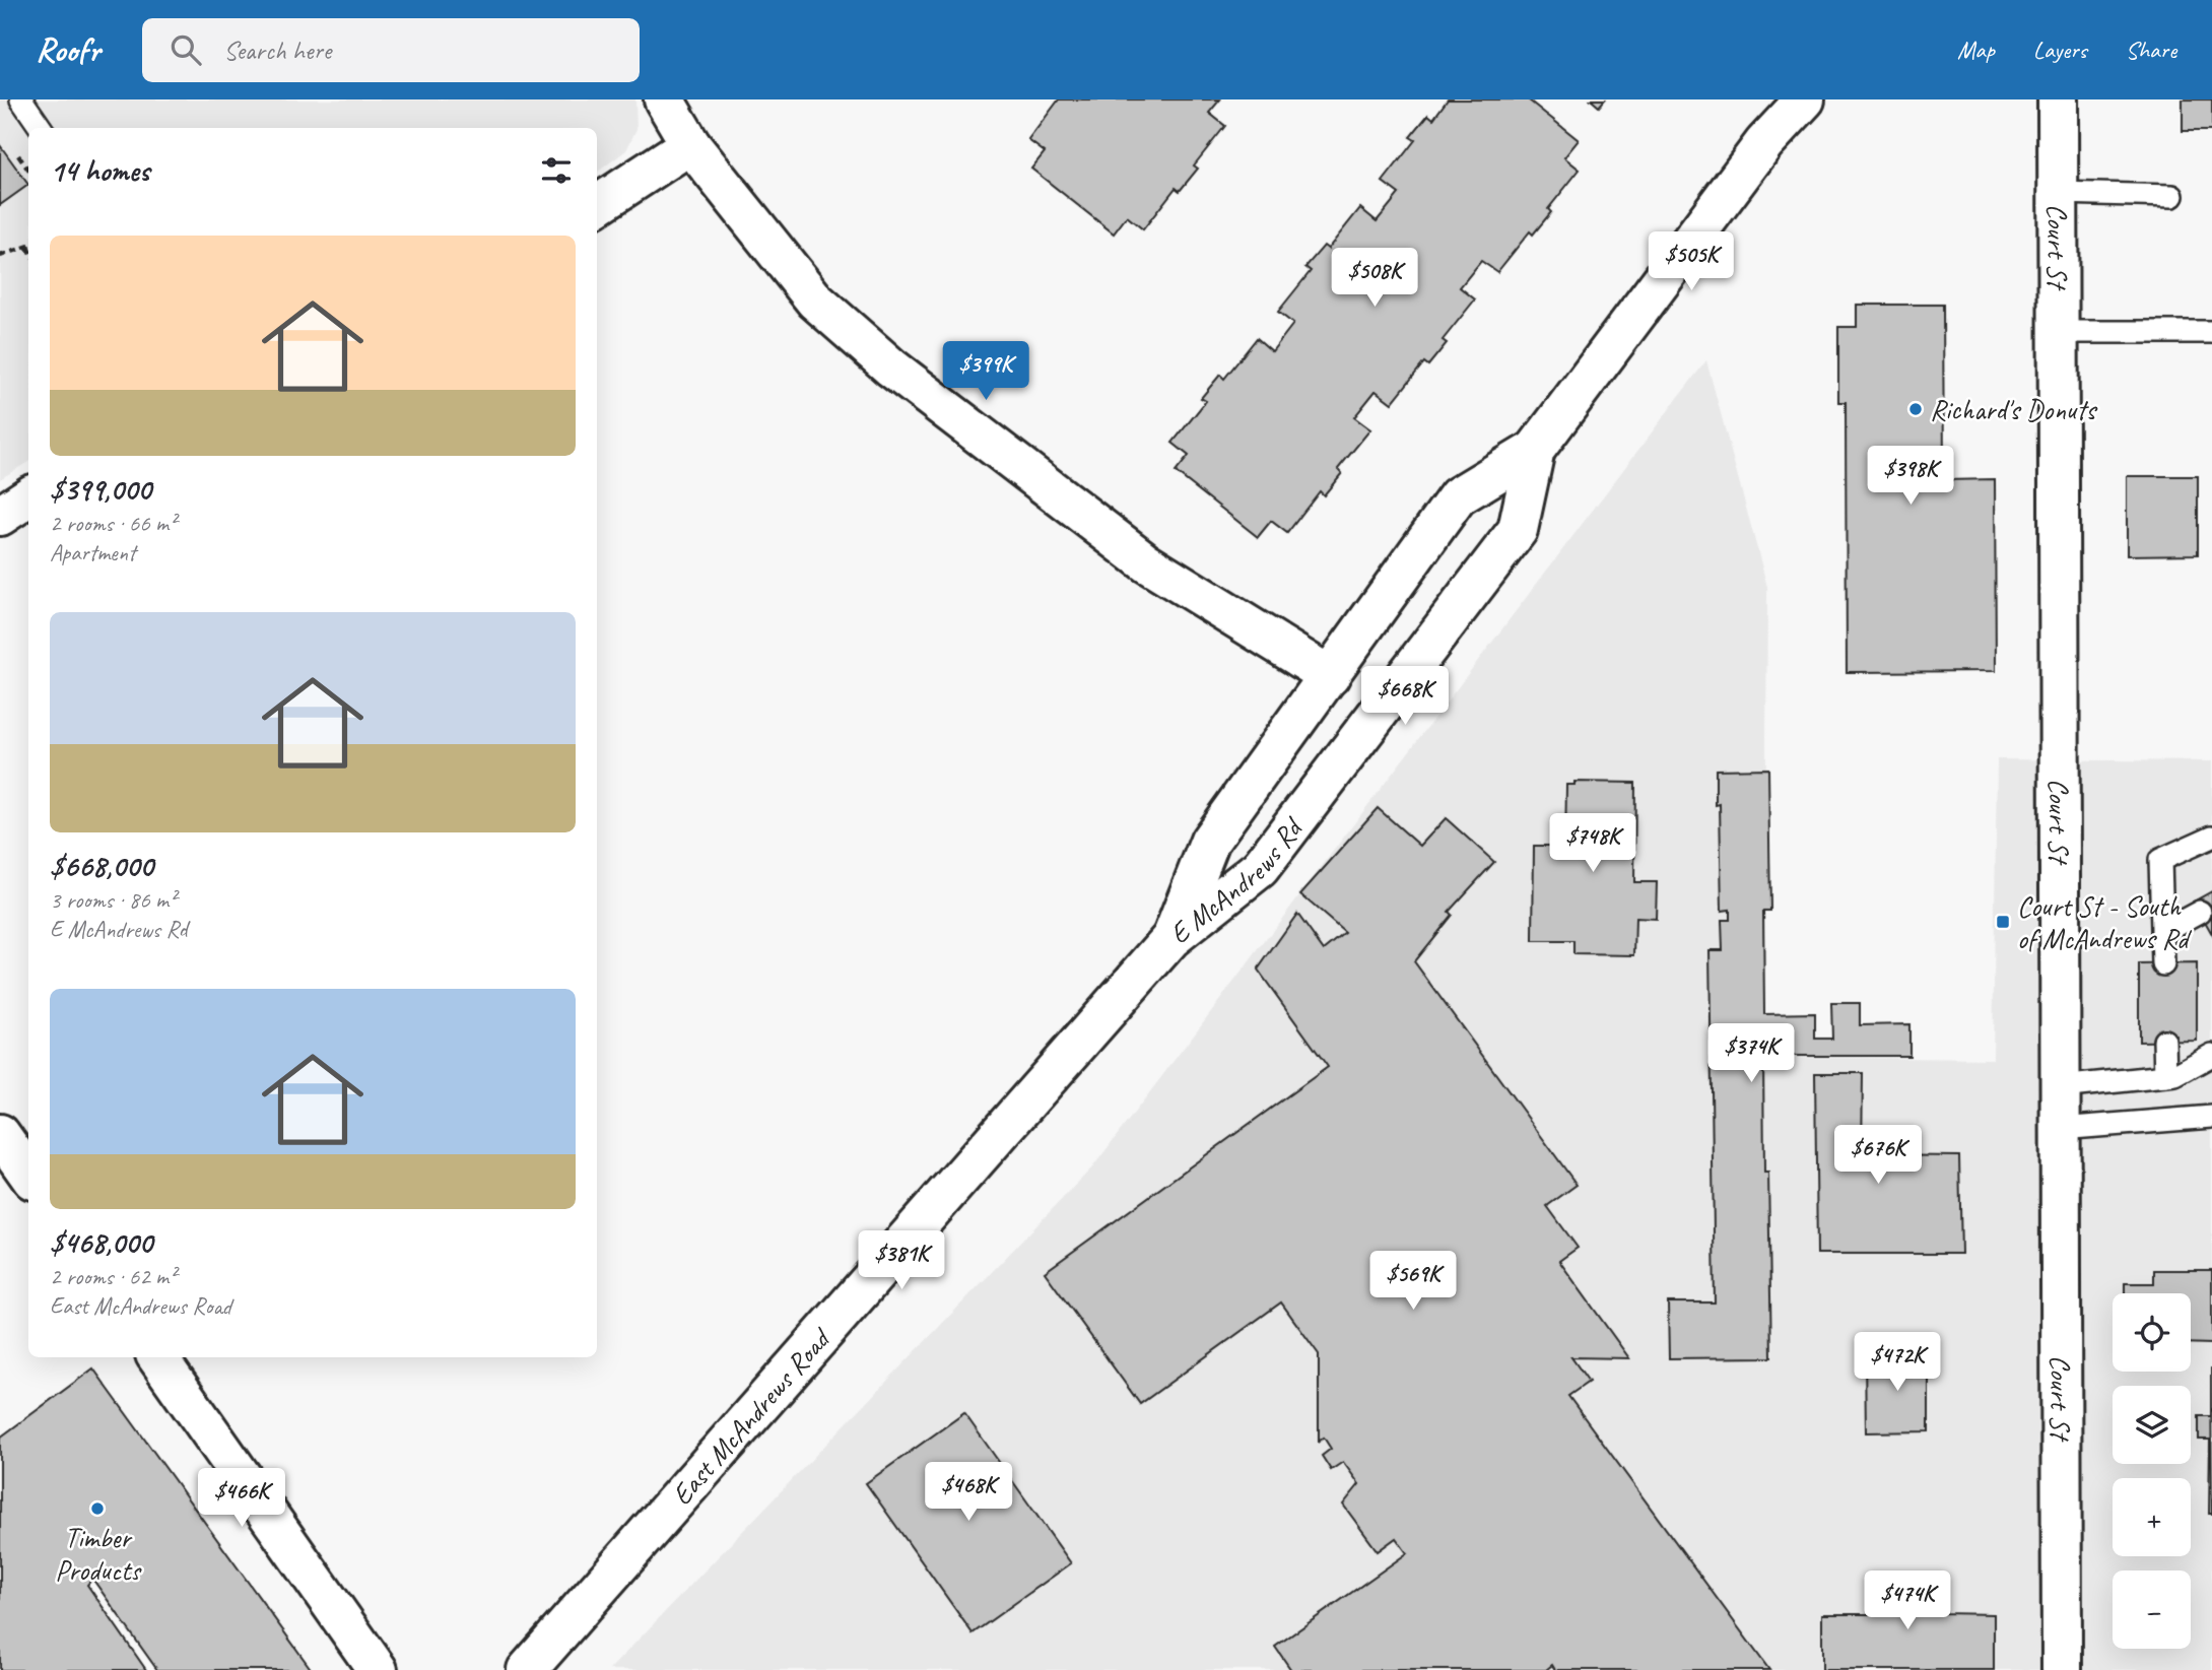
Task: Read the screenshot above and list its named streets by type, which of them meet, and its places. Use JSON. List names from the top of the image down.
{
  "streets": {
    "main road": ["Court St", "E McAndrews Rd", "East McAndrews Road"]
  },
  "crossings": [
    ["E McAndrews Rd", "East McAndrews Road"]
  ],
  "places": {
    "other": ["Richard's Donuts", "Timber Products"],
    "transit": ["Court St - South of McAndrews Rd"]
  },
  "page": {
    "header": "Roofr",
    "search": "Search here",
    "nav": ["Map", "Layers", "Share"],
    "heading": "14 homes",
    "list": [
      {
        "name": "$399,000",
        "note": "2 rooms · 66 m² · Apartment"
      },
      {
        "name": "$668,000",
        "note": "3 rooms · 86 m² · E McAndrews Rd"
      },
      {
        "name": "$468,000",
        "note": "2 rooms · 62 m² · East McAndrews Road"
      }
    ],
    "price": [
      "$505K",
      "$508K",
      "$399K",
      "$398K",
      "$668K",
      "$748K",
      "$374K",
      "$676K",
      "$381K",
      "$569K",
      "$472K",
      "$468K",
      "$466K",
      "$474K"
    ],
    "map_buttons": ["+", "−"]
  }
}
